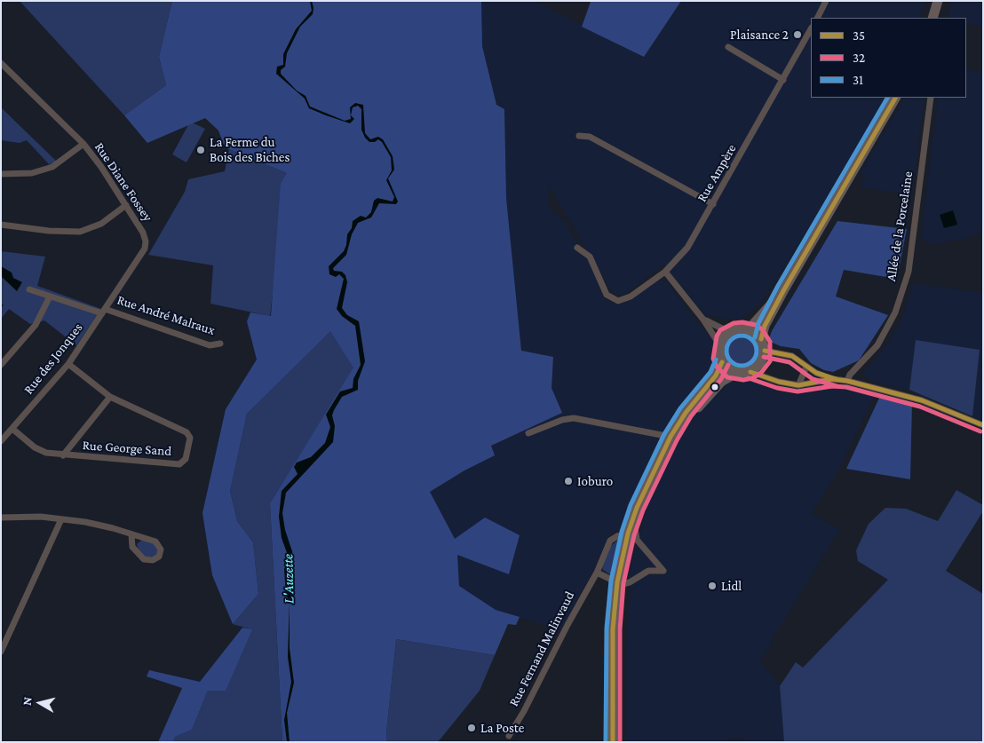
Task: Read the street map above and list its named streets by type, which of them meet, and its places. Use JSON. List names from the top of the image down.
{
  "streets": {
    "street": [
      "Rue Ampère",
      "Rue Diane Fossey",
      "Allée de la Porcelaine",
      "Rue André Malraux",
      "Rue des Jonques",
      "Rue George Sand",
      "Rue Fernand Malinvaud"
    ]
  },
  "crossings": [
    ["Rue Diane Fossey", "Rue des Jonques"],
    ["Rue André Malraux", "Rue des Jonques"],
    ["Rue des Jonques", "Rue George Sand"]
  ],
  "water": ["L'Auzette"],
  "places": [
    "Plaisance 2",
    "La Ferme du Bois des Biches",
    "Ioburo",
    "Lidl",
    "La Poste"
  ],
  "lines": ["transit line 35", "transit line 31", "transit line 32"],
  "legend": ["35", "32", "31"],
  "north": "left"
}
